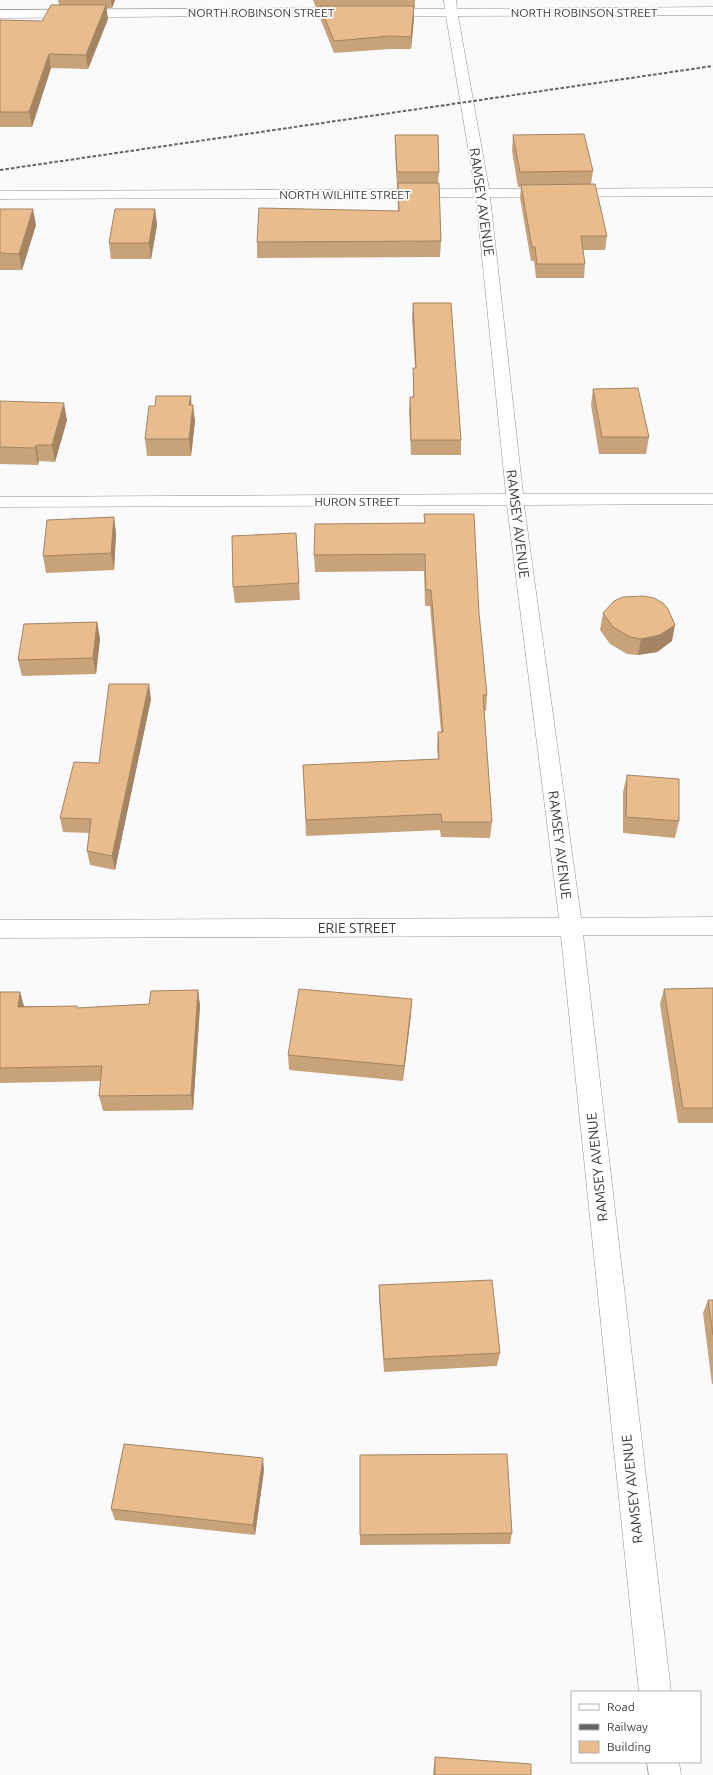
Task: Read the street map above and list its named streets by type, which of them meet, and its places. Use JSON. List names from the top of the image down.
{
  "streets": {
    "street": [
      "NORTH ROBINSON STREET",
      "NORTH WILHITE STREET",
      "RAMSEY AVENUE",
      "HURON STREET",
      "ERIE STREET"
    ]
  },
  "crossings": [
    ["NORTH ROBINSON STREET", "RAMSEY AVENUE"],
    ["NORTH WILHITE STREET", "RAMSEY AVENUE"],
    ["RAMSEY AVENUE", "HURON STREET"],
    ["RAMSEY AVENUE", "ERIE STREET"]
  ],
  "legend": ["Road", "Railway", "Building"]
}
